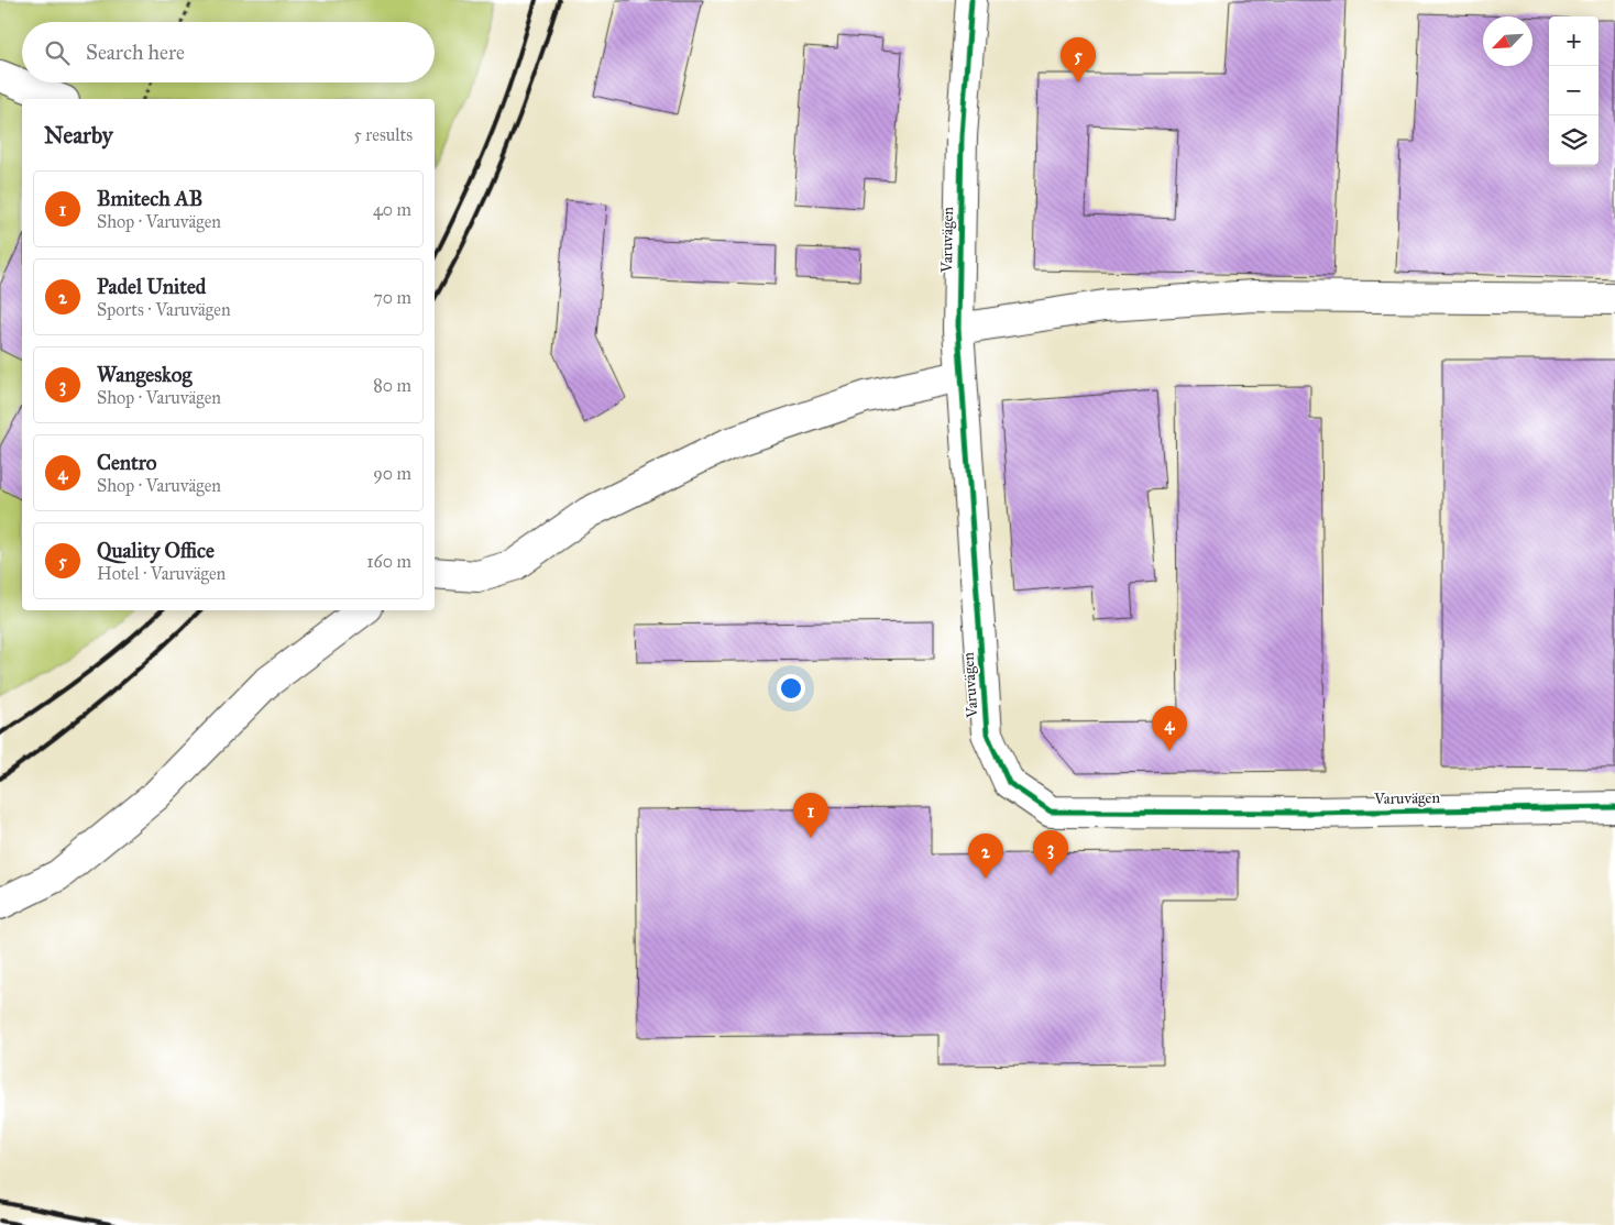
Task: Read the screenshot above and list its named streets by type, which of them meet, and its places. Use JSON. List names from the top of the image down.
{
  "streets": {
    "street": ["Varuvägen"]
  },
  "north": "bottom left",
  "page": {
    "map_buttons": ["+", "−"],
    "search": "Search here",
    "pins": [
      "5",
      "4",
      "1",
      "3",
      "2"
    ],
    "heading": ["Nearby", "5 results"],
    "list": [
      {
        "mark": "1",
        "name": "Bmitech AB",
        "note": "Shop · Varuvägen",
        "value": "40 m"
      },
      {
        "mark": "2",
        "name": "Padel United",
        "note": "Sports · Varuvägen",
        "value": "70 m"
      },
      {
        "mark": "3",
        "name": "Wangeskog",
        "note": "Shop · Varuvägen",
        "value": "80 m"
      },
      {
        "mark": "4",
        "name": "Centro",
        "note": "Shop · Varuvägen",
        "value": "90 m"
      },
      {
        "mark": "5",
        "name": "Quality Office",
        "note": "Hotel · Varuvägen",
        "value": "160 m"
      }
    ]
  }
}
